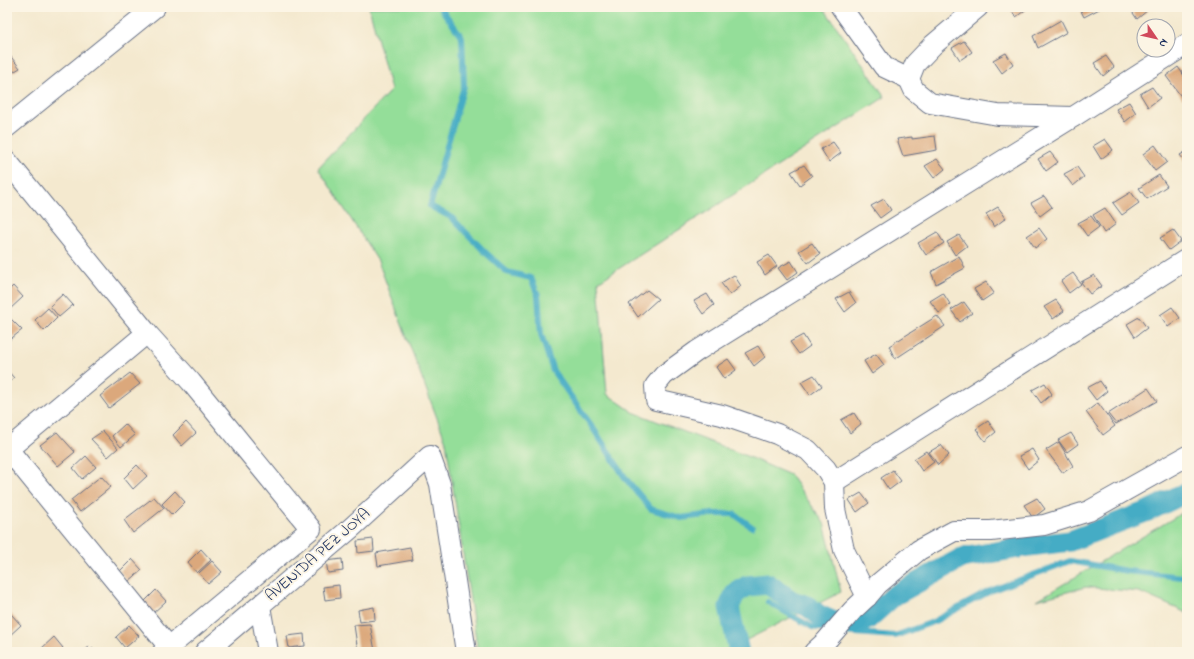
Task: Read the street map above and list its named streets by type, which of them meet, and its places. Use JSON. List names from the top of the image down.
{
  "streets": {
    "street": ["AVENIDA PEZ JOYA"]
  },
  "north": "bottom right"
}
